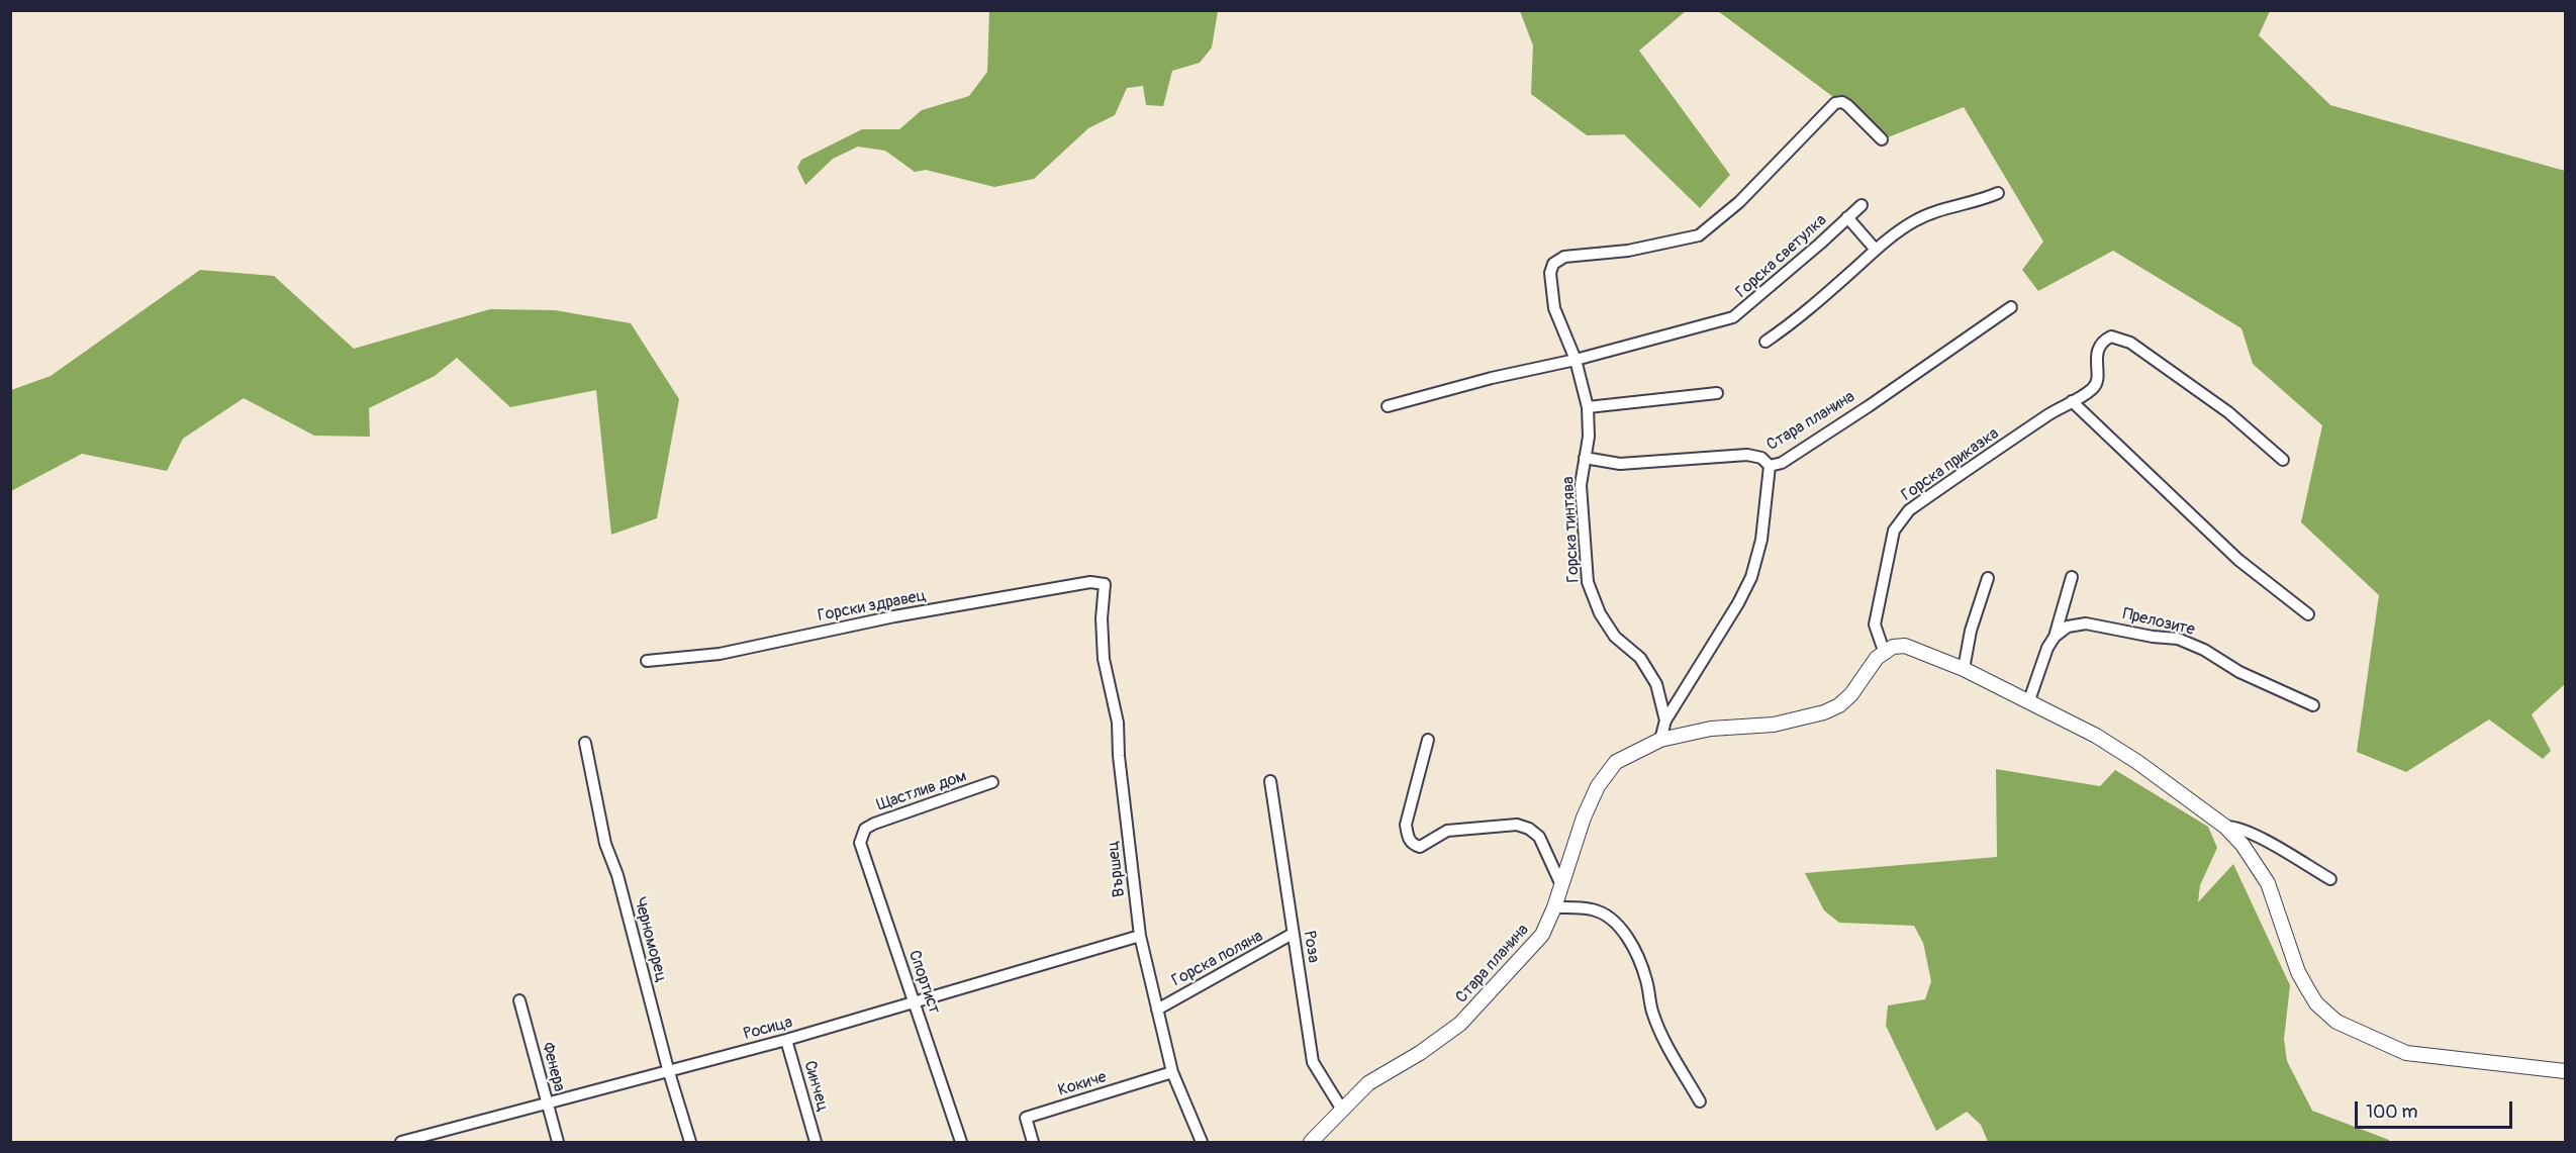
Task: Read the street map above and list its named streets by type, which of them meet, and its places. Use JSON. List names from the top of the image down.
{
  "streets": {
    "street": [
      "Горска светулка",
      "Стара планина",
      "Горска приказка",
      "Горска тинтява",
      "Горски здравец",
      "Прелозите",
      "Щастлив дом",
      "Вършец",
      "Черноморец",
      "Роза",
      "Горска поляна",
      "Спортист",
      "Росица",
      "Фенера",
      "Кокиче",
      "Синчец"
    ]
  },
  "crossings": [
    ["Горска светулка", "Горска тинтява"],
    ["Стара планина", "Горска приказка"],
    ["Стара планина", "Горска тинтява"],
    ["Стара планина", "Роза"],
    ["Горски здравец", "Вършец"],
    ["Щастлив дом", "Спортист"],
    ["Вършец", "Горска поляна"],
    ["Вършец", "Росица"],
    ["Вършец", "Кокиче"],
    ["Черноморец", "Росица"],
    ["Роза", "Горска поляна"],
    ["Спортист", "Росица"],
    ["Росица", "Фенера"],
    ["Росица", "Синчец"]
  ],
  "scale_bar": "100 m"
}
